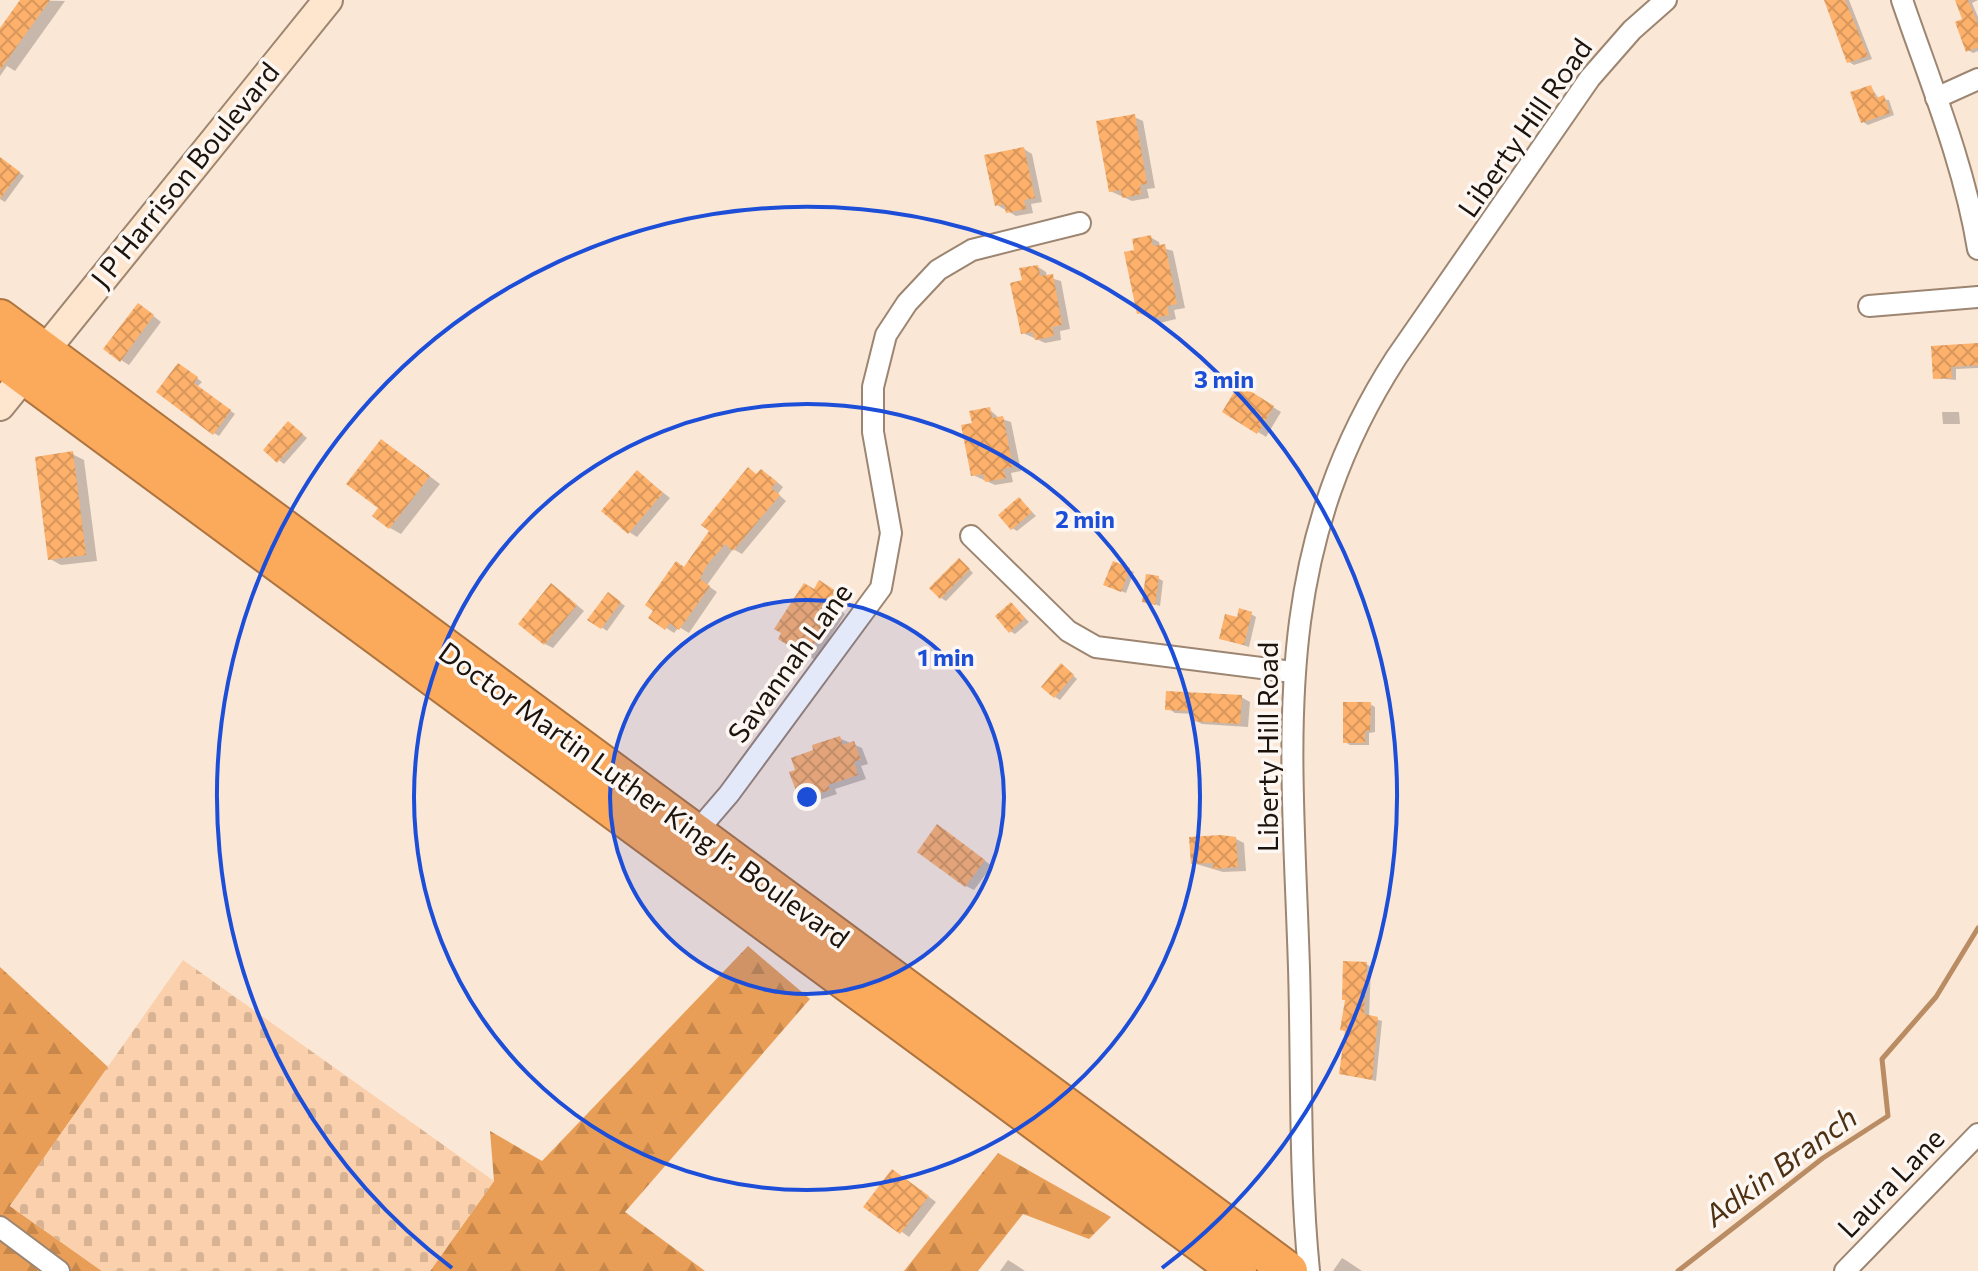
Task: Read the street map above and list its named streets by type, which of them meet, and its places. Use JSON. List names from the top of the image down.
{
  "streets": {
    "highway": ["Doctor Martin Luther King Jr. Boulevard"],
    "street": [
      "Liberty Hill Road",
      "J P Harrison Boulevard",
      "Savannah Lane",
      "Laura Lane"
    ]
  },
  "crossings": [
    ["J P Harrison Boulevard", "Doctor Martin Luther King Jr. Boulevard"],
    ["Savannah Lane", "Doctor Martin Luther King Jr. Boulevard"]
  ],
  "water": ["Adkin Branch"],
  "rings": ["3 min", "2 min", "1 min"]
}
